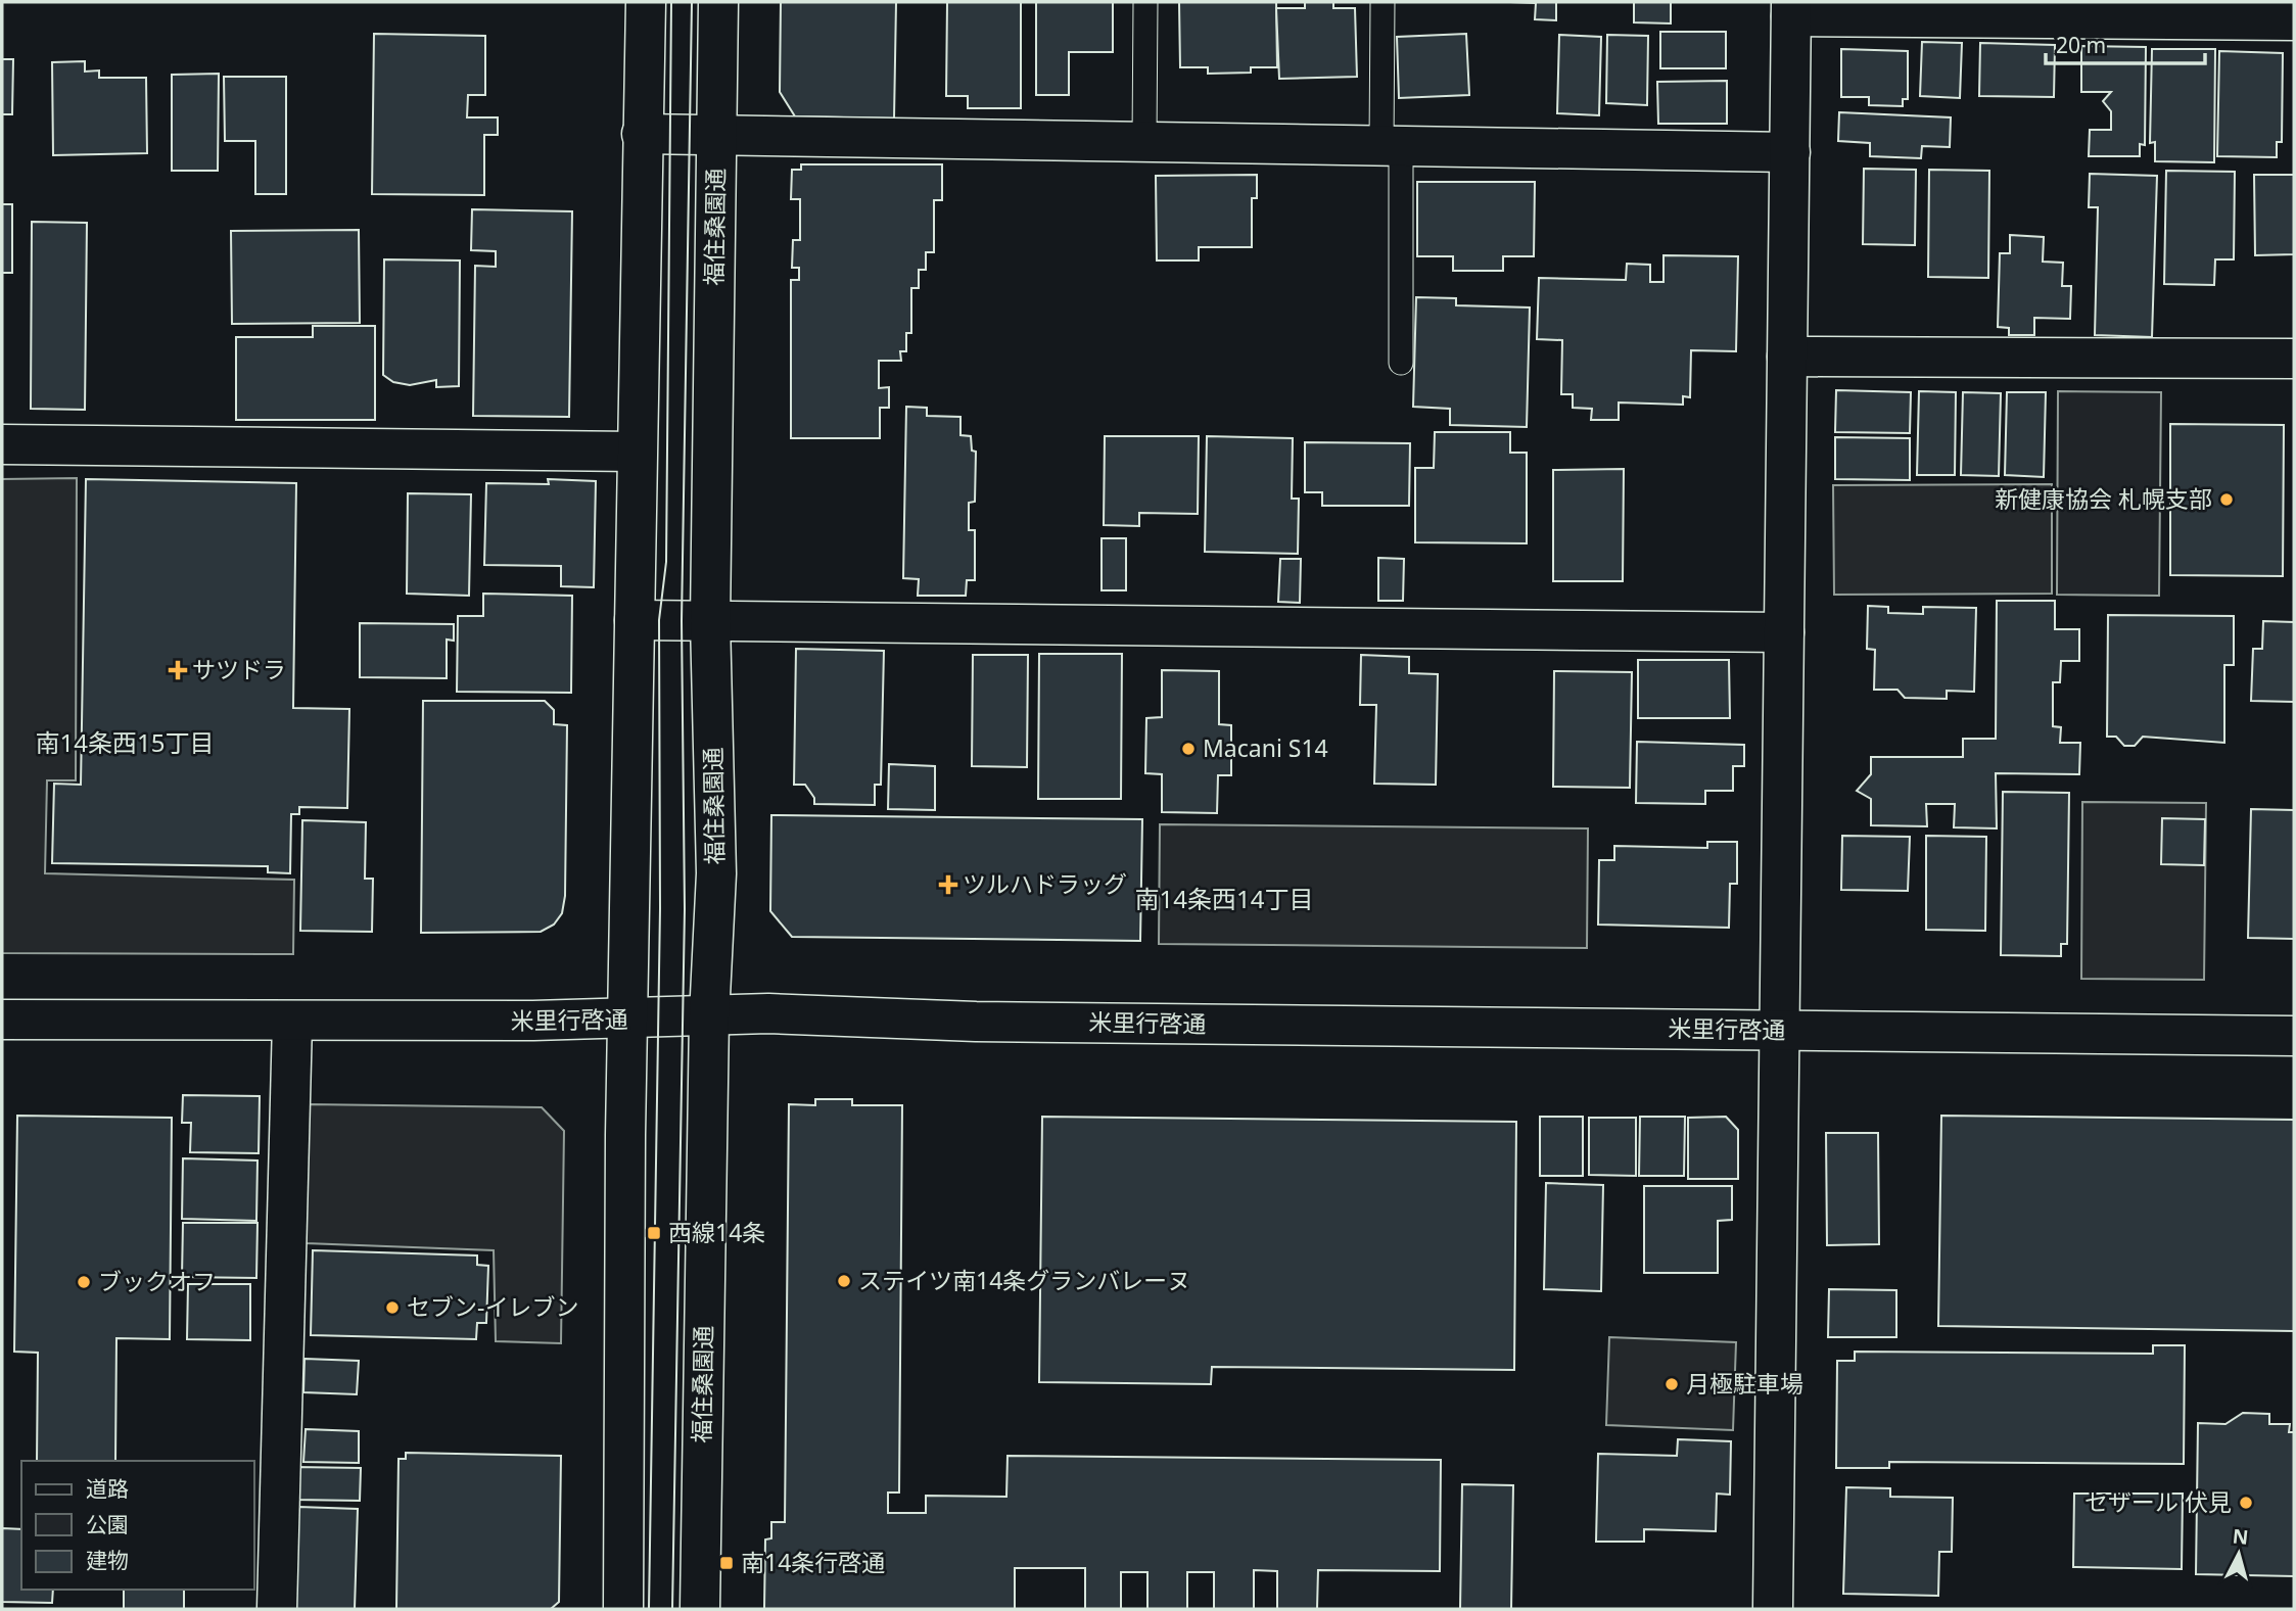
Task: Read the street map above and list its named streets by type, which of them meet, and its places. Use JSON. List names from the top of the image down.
{
  "streets": {
    "street": ["福住桑園通", "米里行啓通"]
  },
  "crossings": [
    ["福住桑園通", "米里行啓通"]
  ],
  "districts": ["南14条西15丁目", "南14条西14丁目"],
  "places": {
    "other": [
      "新健康協会 札幌支部",
      "Macani S14",
      "ステイツ南14条グランバレーヌ",
      "ブックオフ",
      "セブン-イレブン",
      "月極駐車場",
      "セザール 伏見"
    ],
    "health": ["サツドラ", "ツルハドラッグ"],
    "transit": ["西線14条", "南14条行啓通"]
  },
  "legend": ["道路", "公園", "建物"],
  "scale_bar": "20 m",
  "north": "top"
}
